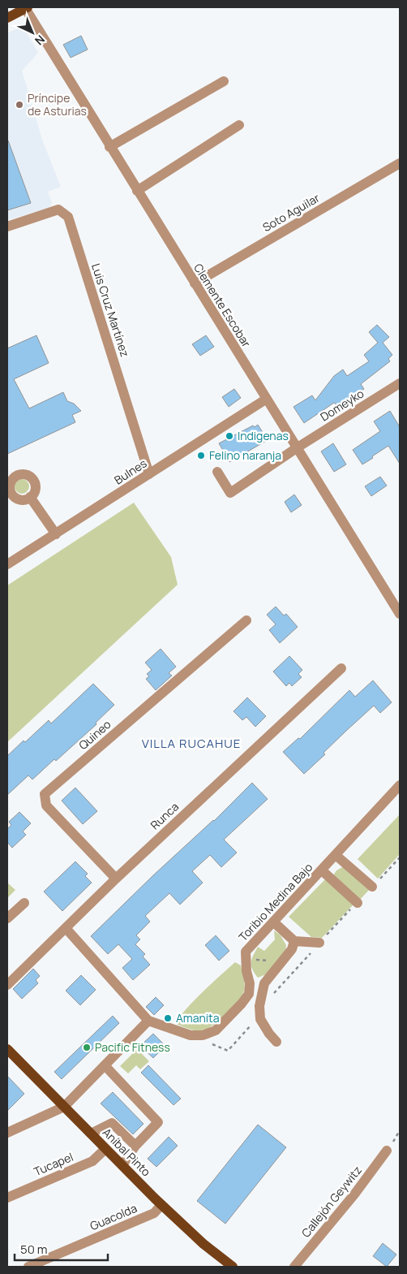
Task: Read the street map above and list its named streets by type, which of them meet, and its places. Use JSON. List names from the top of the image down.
{
  "streets": {
    "main road": ["Aníbal Pinto"],
    "street": [
      "Soto Aguilar",
      "Clemente Escobar",
      "Luis Cruz Martínez",
      "Domeyko",
      "Bulnes",
      "Quineo",
      "Runca",
      "Toribio Medina Bajo",
      "Tucapel",
      "Callejón Geywitz",
      "Guacolda"
    ]
  },
  "crossings": [
    ["Soto Aguilar", "Clemente Escobar"],
    ["Clemente Escobar", "Domeyko"],
    ["Clemente Escobar", "Bulnes"],
    ["Luis Cruz Martínez", "Bulnes"],
    ["Quineo", "Runca"],
    ["Aníbal Pinto", "Tucapel"],
    ["Aníbal Pinto", "Guacolda"]
  ],
  "districts": ["VILLA RUCAHUE"],
  "places": [
    "Príncipe de Asturias",
    "Indigenas",
    "Felino naranja",
    "Amanita",
    "Pacific Fitness"
  ],
  "scale_bar": "50 m",
  "north": "bottom right"
}
